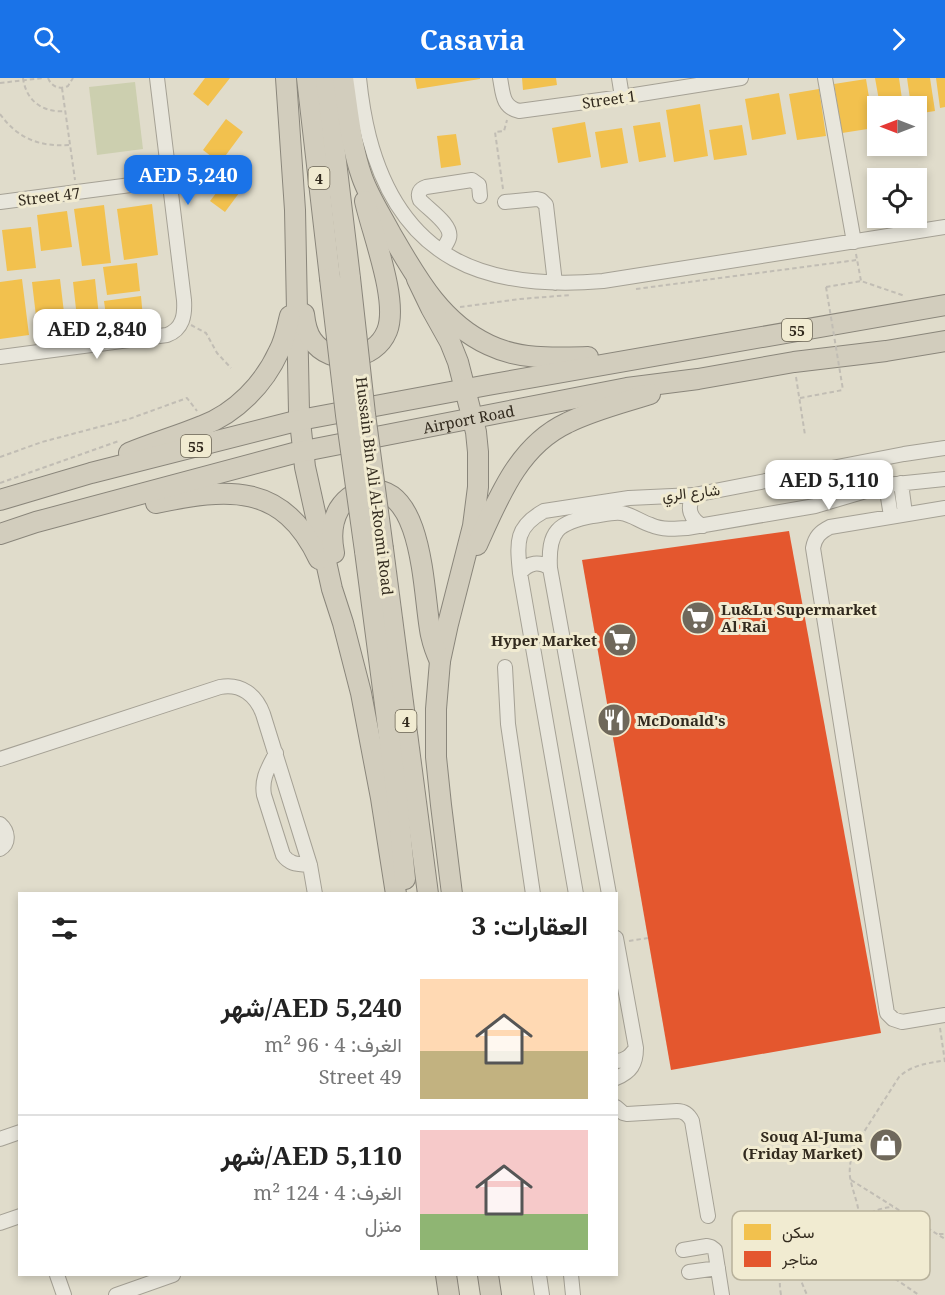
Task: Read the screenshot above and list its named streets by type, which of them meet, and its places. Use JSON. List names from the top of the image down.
{
  "streets": {
    "highway": [
      "4",
      "55",
      "Airport Road",
      "Hussain Bin Ali Al-Roomi Road"
    ],
    "street": ["Street 1", "Street 47", "شارع الري"]
  },
  "places": {
    "supermarket": ["Lu&Lu Supermarket Al Rai", "Hyper Market"],
    "restaurant": ["McDonald's"],
    "shop": ["Souq Al-Juma (Friday Market)"]
  },
  "legend": ["سكن", "متاجر"],
  "north": "left",
  "page": {
    "header": "Casavia",
    "price": ["AED 5,240", "AED 2,840", "AED 5,110"],
    "heading": "العقارات: 3",
    "list": [
      {
        "name": "AED 5,240/شهر",
        "note": "الغرف: 4 · 96 m² · Street 49"
      },
      {
        "name": "AED 5,110/شهر",
        "note": "الغرف: 4 · 124 m² · منزل"
      }
    ]
  }
}
